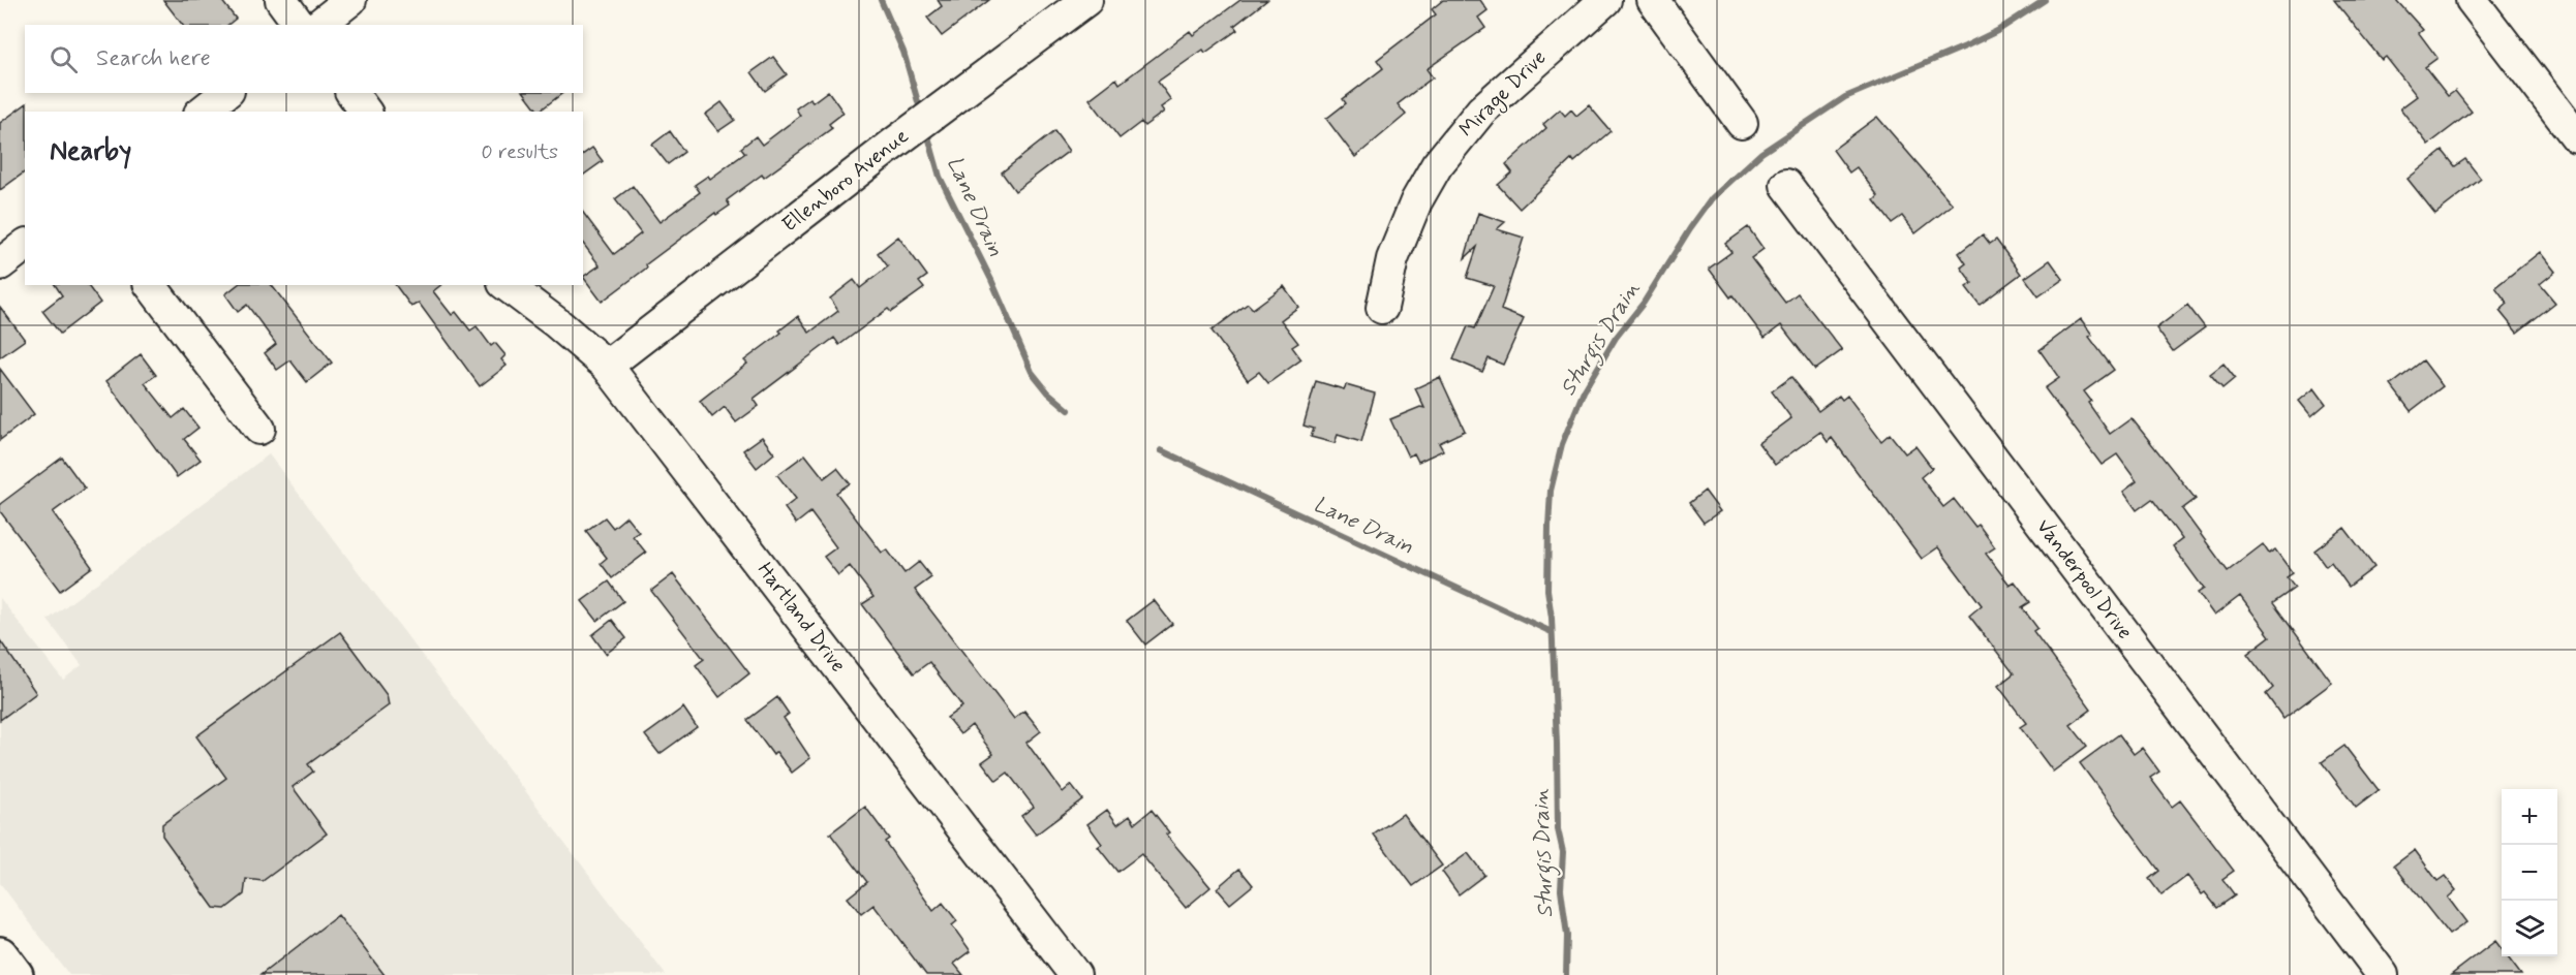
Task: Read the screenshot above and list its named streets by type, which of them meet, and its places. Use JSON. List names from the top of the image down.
{
  "streets": {
    "street": [
      "Mirage Drive",
      "Ellenboro Avenue",
      "Vanderpool Drive",
      "Hartland Drive"
    ]
  },
  "crossings": [
    ["Ellenboro Avenue", "Hartland Drive"]
  ],
  "water": ["Lane Drain", "Sturgis Drain"],
  "page": {
    "search": "Search here",
    "heading": ["Nearby", "0 results"],
    "map_buttons": ["+", "−"]
  }
}
